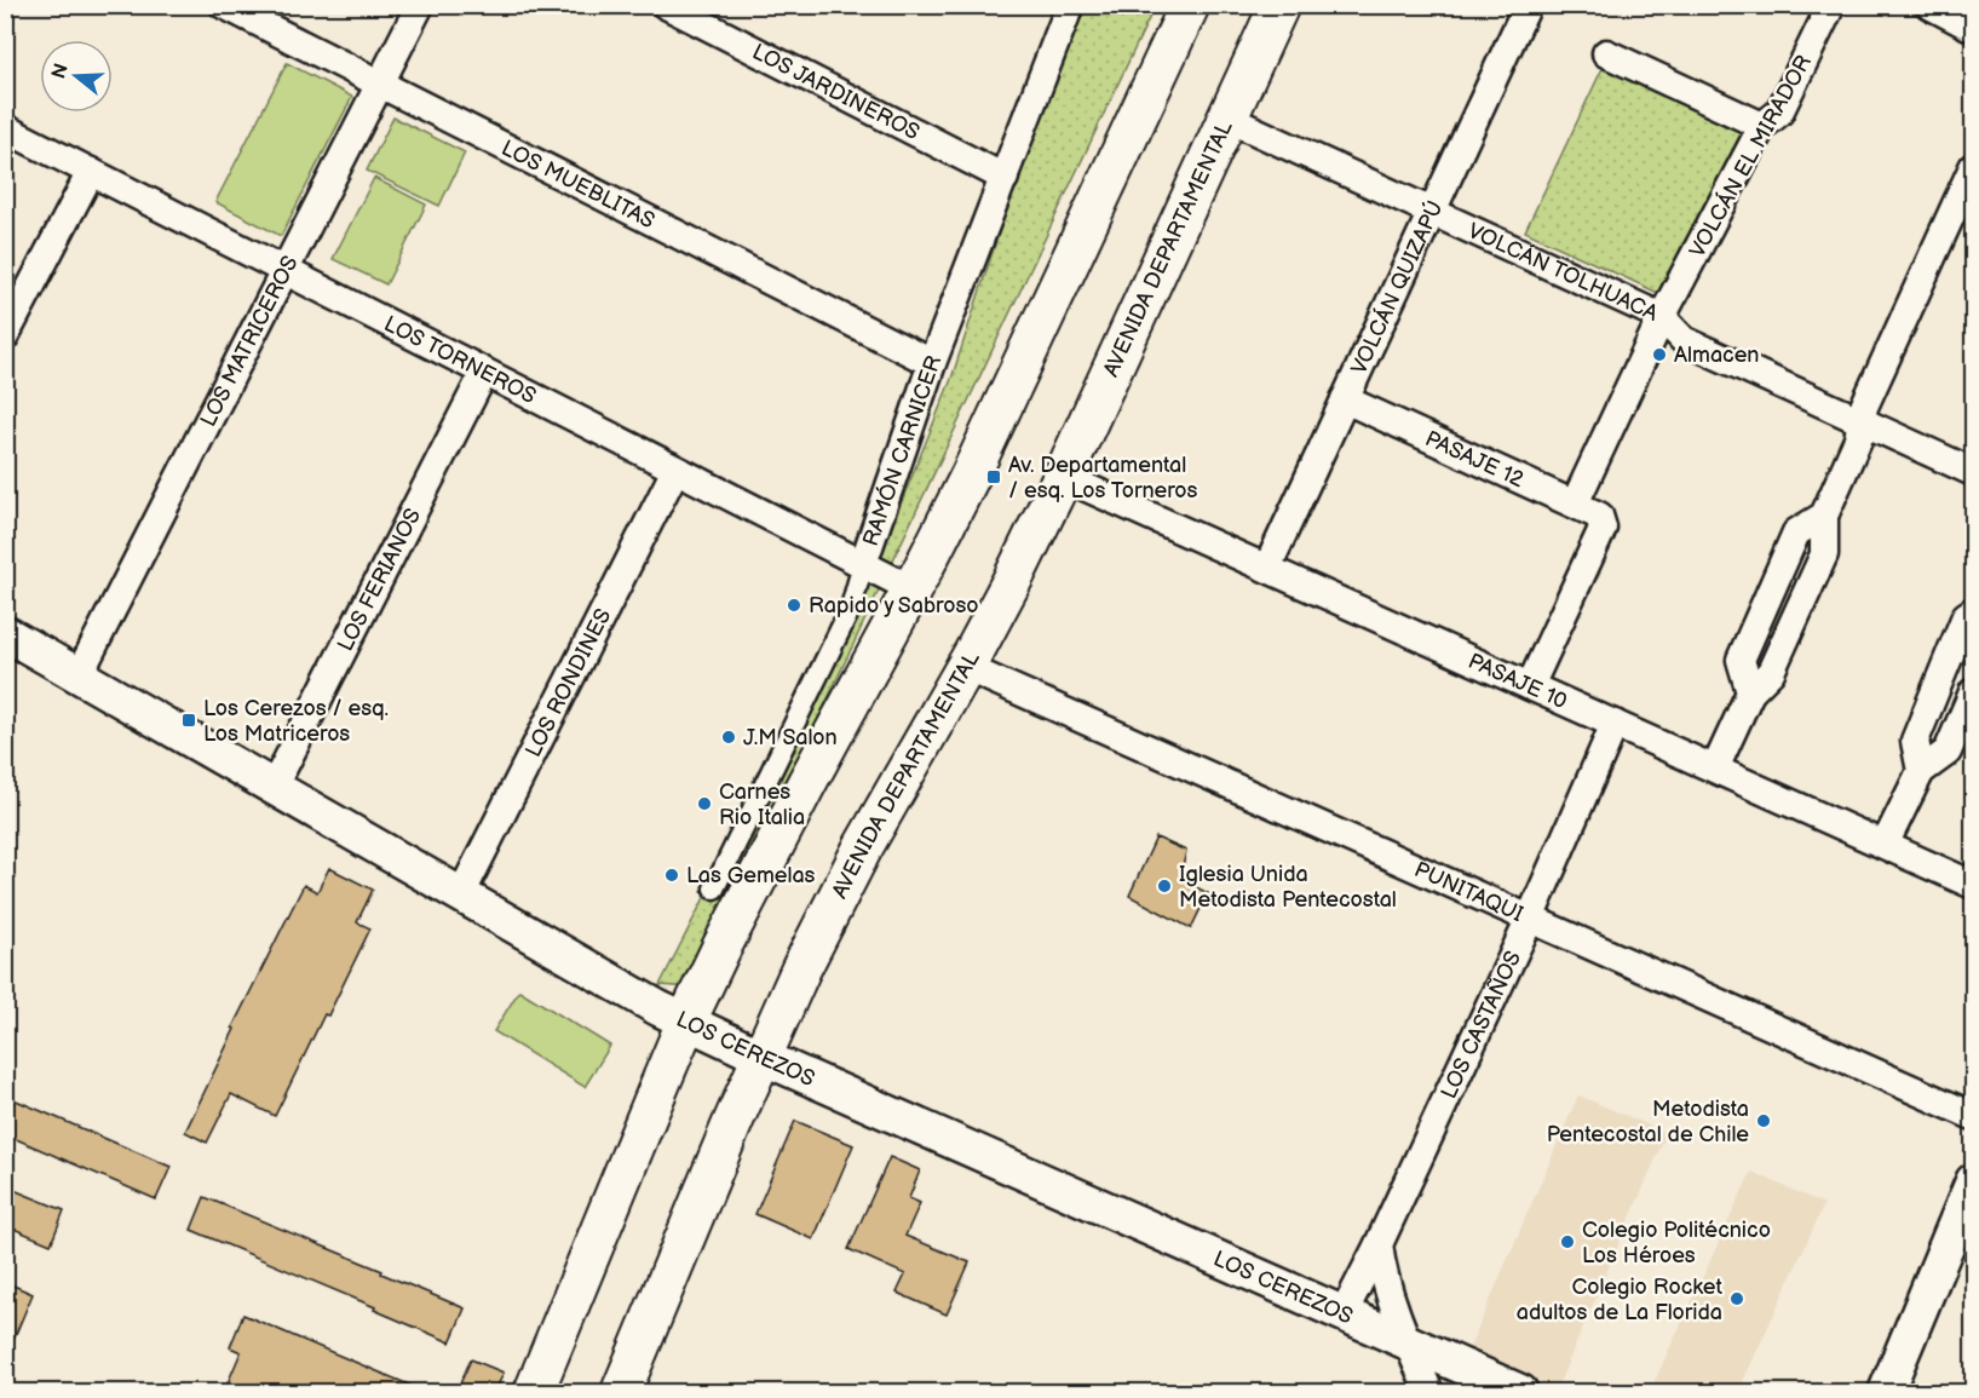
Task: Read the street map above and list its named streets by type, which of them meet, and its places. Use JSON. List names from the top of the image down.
{
  "streets": {
    "main road": ["AVENIDA DEPARTAMENTAL"],
    "street": [
      "LOS JARDINEROS",
      "VOLCÁN EL MIRADOR",
      "LOS MUEBLITAS",
      "VOLCÁN TOLHUACA",
      "VOLCÁN QUIZAPÚ",
      "LOS MATRICEROS",
      "LOS TORNEROS",
      "RAMÓN CARNICER",
      "PASAJE 12",
      "LOS FERIANOS",
      "PASAJE 10",
      "LOS RONDINES",
      "PUNITAQUI",
      "LOS CASTAÑOS",
      "LOS CEREZOS"
    ]
  },
  "crossings": [
    ["LOS JARDINEROS", "RAMÓN CARNICER"],
    ["VOLCÁN EL MIRADOR", "VOLCÁN TOLHUACA"],
    ["VOLCÁN EL MIRADOR", "PASAJE 12"],
    ["LOS MUEBLITAS", "LOS MATRICEROS"],
    ["LOS MUEBLITAS", "RAMÓN CARNICER"],
    ["AVENIDA DEPARTAMENTAL", "VOLCÁN TOLHUACA"],
    ["AVENIDA DEPARTAMENTAL", "PASAJE 10"],
    ["AVENIDA DEPARTAMENTAL", "PUNITAQUI"],
    ["AVENIDA DEPARTAMENTAL", "LOS CEREZOS"],
    ["VOLCÁN TOLHUACA", "VOLCÁN QUIZAPÚ"],
    ["VOLCÁN QUIZAPÚ", "PASAJE 12"],
    ["VOLCÁN QUIZAPÚ", "PASAJE 10"],
    ["LOS MATRICEROS", "LOS TORNEROS"],
    ["LOS MATRICEROS", "LOS CEREZOS"],
    ["LOS TORNEROS", "RAMÓN CARNICER"],
    ["LOS TORNEROS", "LOS FERIANOS"],
    ["LOS TORNEROS", "LOS RONDINES"],
    ["PASAJE 12", "PASAJE 10"],
    ["LOS FERIANOS", "LOS CEREZOS"],
    ["PASAJE 10", "LOS CASTAÑOS"],
    ["LOS RONDINES", "LOS CEREZOS"],
    ["PUNITAQUI", "LOS CASTAÑOS"],
    ["LOS CASTAÑOS", "LOS CEREZOS"]
  ],
  "places": {
    "other": [
      "Almacen",
      "Rapido y Sabroso",
      "J.M Salon",
      "Carnes Rio Italia",
      "Las Gemelas",
      "Iglesia Unida Metodista Pentecostal",
      "Metodista Pentecostal de Chile",
      "Colegio Politécnico Los Héroes",
      "Colegio Rocket adultos de La Florida"
    ],
    "transit": ["Av. Departamental / esq. Los Torneros", "Los Cerezos / esq. Los Matriceros"]
  },
  "north": "left"
}
